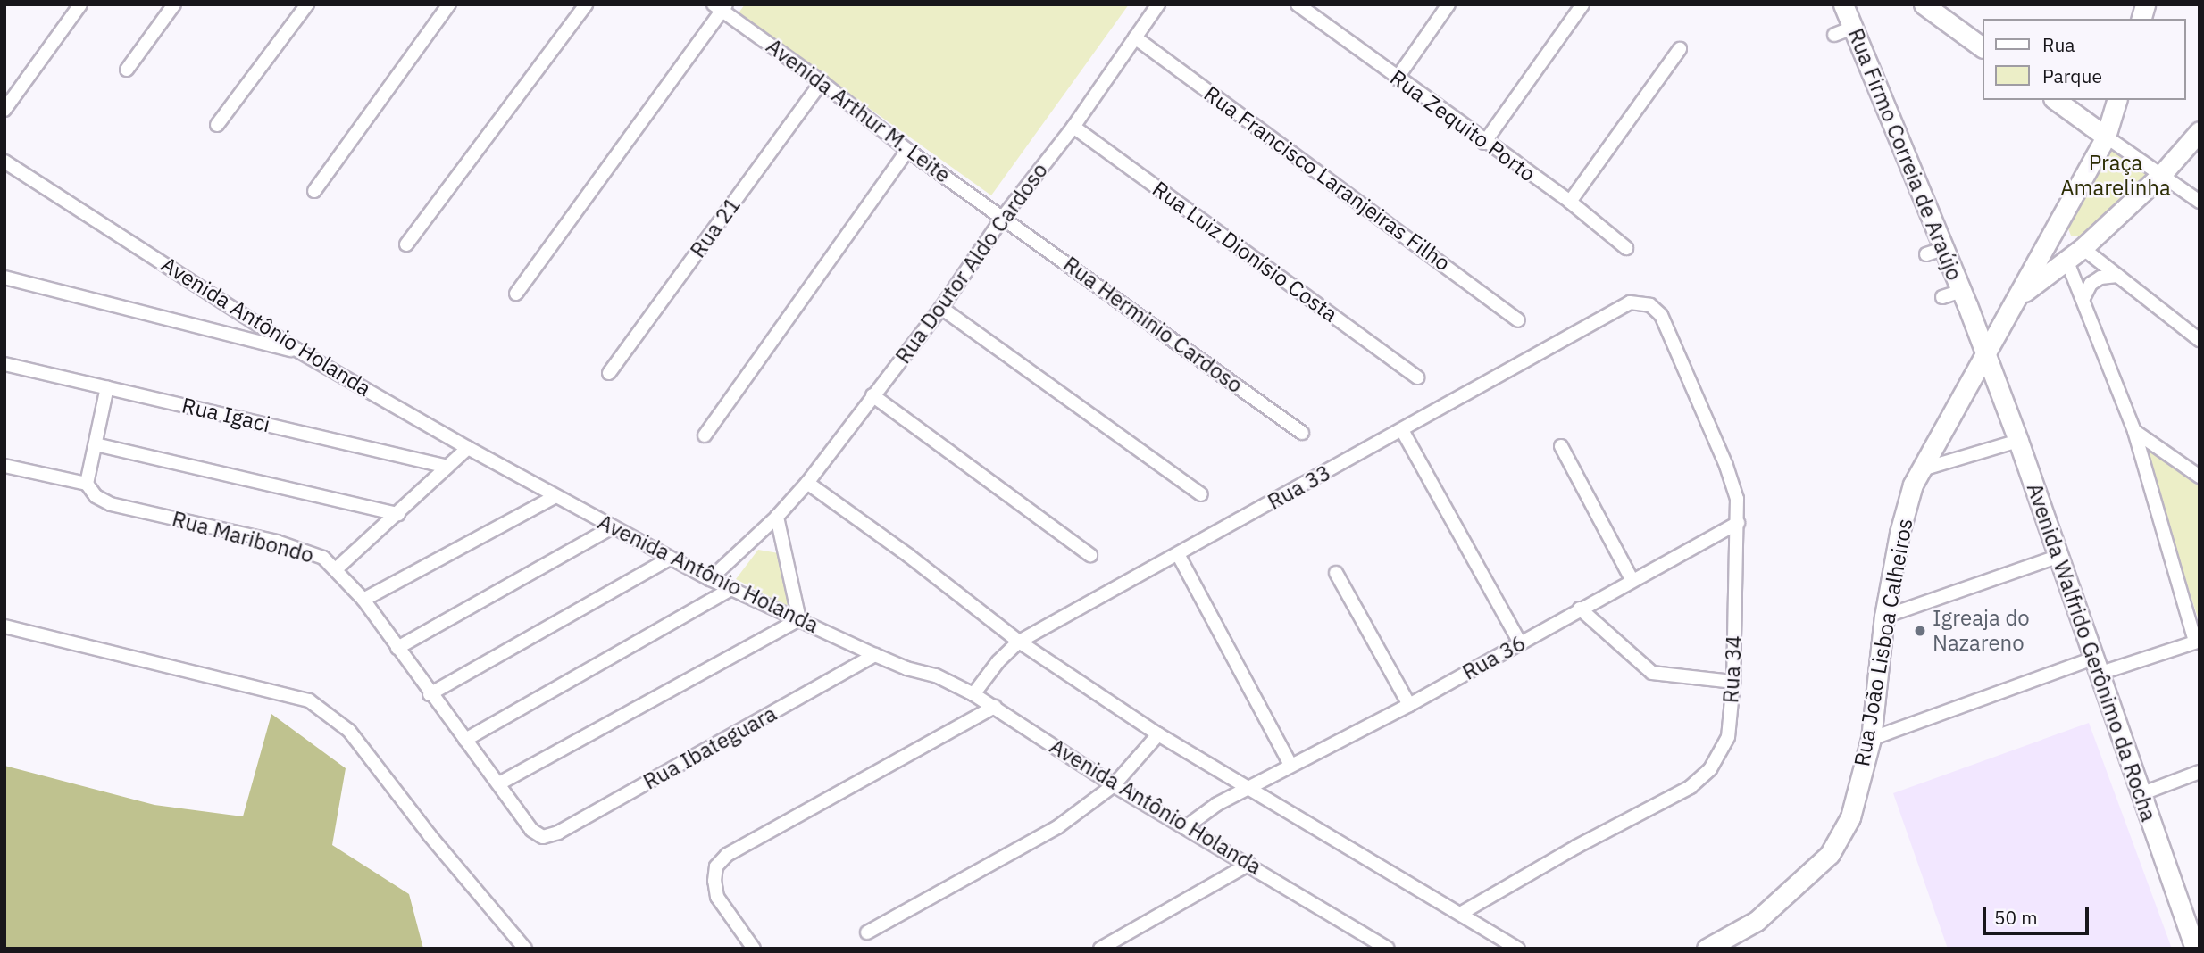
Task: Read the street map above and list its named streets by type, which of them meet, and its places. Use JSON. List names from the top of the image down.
{
  "streets": {
    "street": [
      "Avenida Arthur M. Leite",
      "Rua Zequito Porto",
      "Rua Firmo Correia de Araújo",
      "Rua Francisco Laranjeiras Filho",
      "Rua 21",
      "Rua Luiz Dionísio Costa",
      "Rua Doutor Aldo Cardoso",
      "Rua Herminio Cardoso",
      "Avenida Antônio Holanda",
      "Rua Igaci",
      "Rua 33",
      "Rua Maribondo",
      "Rua João Lisboa Calheiros",
      "Avenida Walfrido Gerônimo da Rocha",
      "Rua 36",
      "Rua 34",
      "Rua Ibateguara"
    ]
  },
  "crossings": [
    ["Avenida Arthur M. Leite", "Rua 21"],
    ["Avenida Arthur M. Leite", "Rua Doutor Aldo Cardoso"],
    ["Avenida Arthur M. Leite", "Rua Herminio Cardoso"],
    ["Rua Firmo Correia de Araújo", "Rua João Lisboa Calheiros"],
    ["Rua Firmo Correia de Araújo", "Avenida Walfrido Gerônimo da Rocha"],
    ["Rua Francisco Laranjeiras Filho", "Rua Doutor Aldo Cardoso"],
    ["Rua Luiz Dionísio Costa", "Rua Doutor Aldo Cardoso"],
    ["Rua Doutor Aldo Cardoso", "Rua Herminio Cardoso"],
    ["Rua Doutor Aldo Cardoso", "Avenida Antônio Holanda"],
    ["Avenida Antônio Holanda", "Rua 33"],
    ["Avenida Antônio Holanda", "Rua 36"],
    ["Avenida Antônio Holanda", "Rua Ibateguara"],
    ["Rua 33", "Rua 34"],
    ["Rua Maribondo", "Rua Ibateguara"],
    ["Rua João Lisboa Calheiros", "Avenida Walfrido Gerônimo da Rocha"],
    ["Rua 36", "Rua 34"]
  ],
  "parks": ["Praça Amarelinha"],
  "places": ["Igreaja do Nazareno"],
  "legend": ["Rua", "Parque"],
  "scale_bar": "50 m"
}
